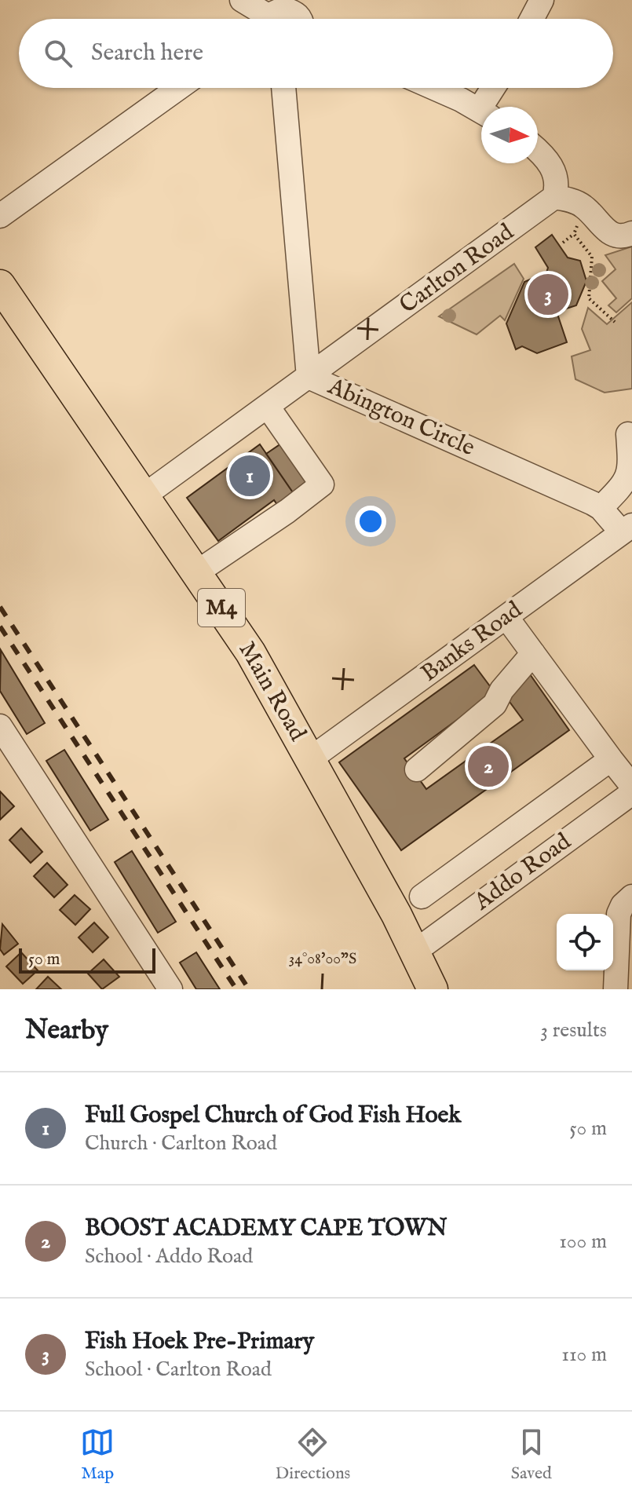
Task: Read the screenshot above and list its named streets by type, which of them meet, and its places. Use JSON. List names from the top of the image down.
{
  "streets": {
    "main road": ["M4", "Main Road"],
    "street": [
      "Carlton Road",
      "Abington Circle",
      "Banks Road",
      "Addo Road"
    ]
  },
  "crossings": [
    ["Carlton Road", "Abington Circle"],
    ["Carlton Road", "Main Road"],
    ["Abington Circle", "Banks Road"],
    ["Banks Road", "Main Road"],
    ["Main Road", "Addo Road"]
  ],
  "scale_bar": "50 m",
  "north": "right",
  "page": {
    "search": "Search here",
    "pins": ["3", "1", "2"],
    "scale": "50 m",
    "heading": ["Nearby", "3 results"],
    "list": [
      {
        "mark": "1",
        "name": "Full Gospel Church of God Fish Hoek",
        "note": "Church · Carlton Road",
        "value": "50 m"
      },
      {
        "mark": "2",
        "name": "BOOST ACADEMY CAPE TOWN",
        "note": "School · Addo Road",
        "value": "100 m"
      },
      {
        "mark": "3",
        "name": "Fish Hoek Pre-Primary",
        "note": "School · Carlton Road",
        "value": "110 m"
      }
    ],
    "nav": ["Map", "Directions", "Saved"]
  },
  "coordinates": ["34°08'00\"S"]
}
